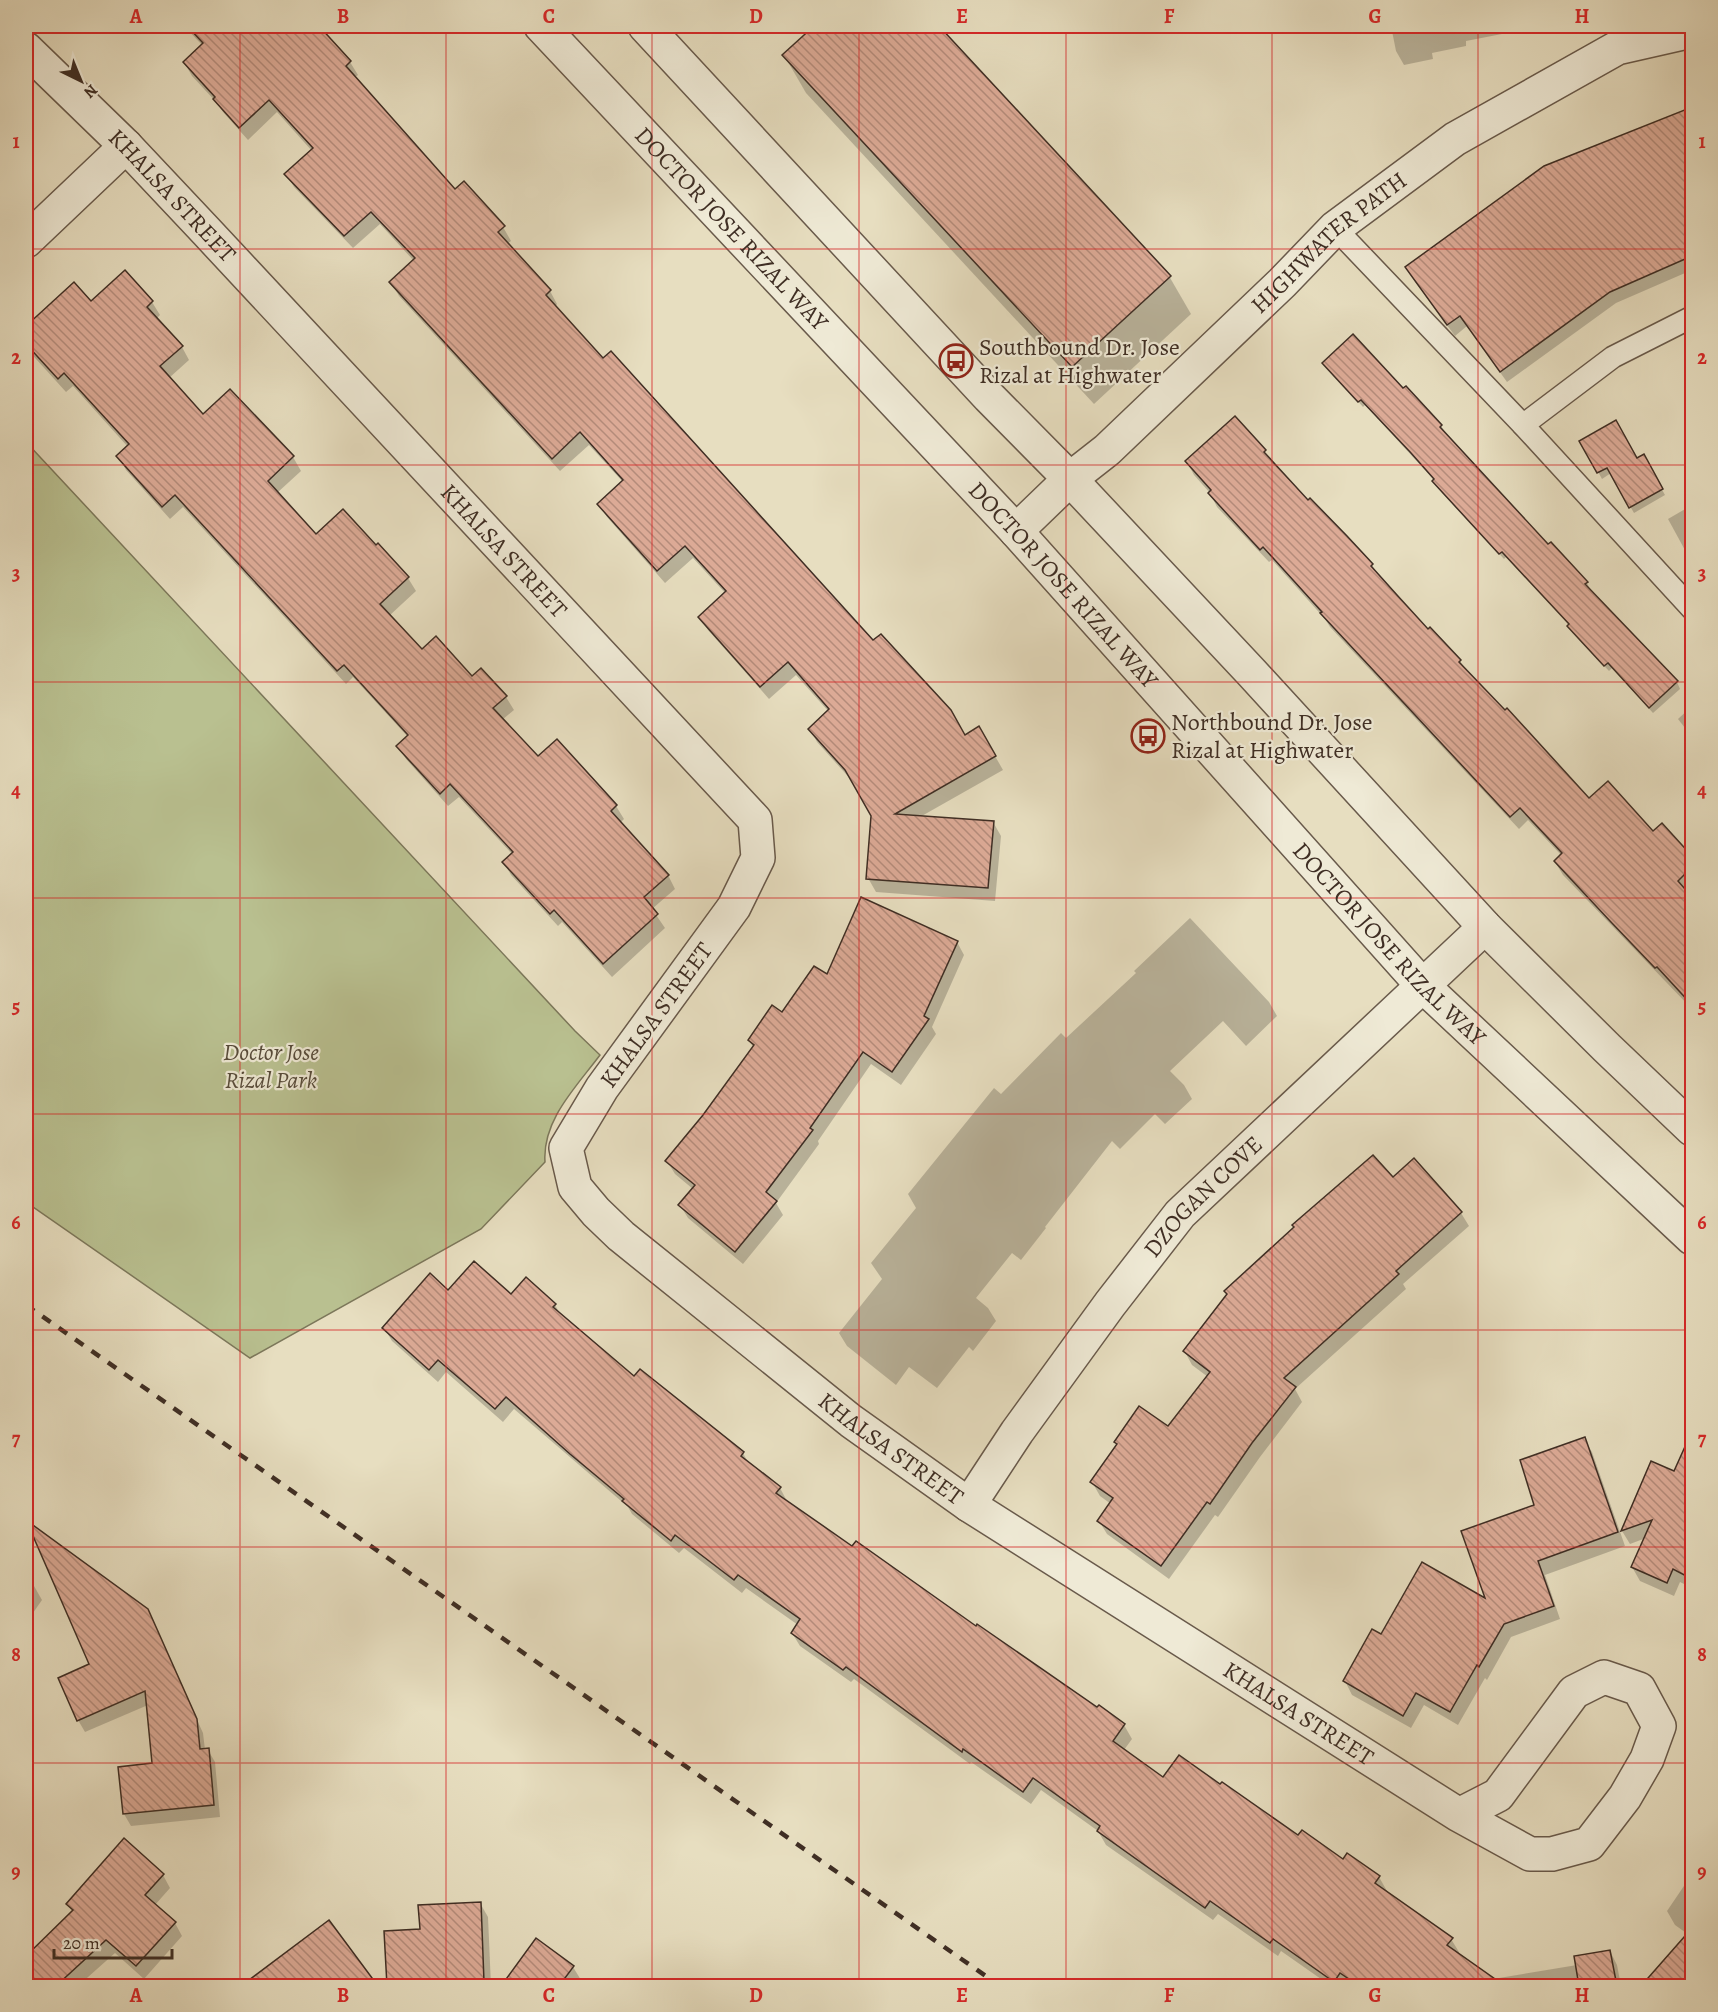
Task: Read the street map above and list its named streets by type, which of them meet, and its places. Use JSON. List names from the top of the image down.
{
  "streets": {
    "street": [
      "KHALSA STREET",
      "DOCTOR JOSE RIZAL WAY",
      "HIGHWATER PATH",
      "DZOGAN COVE"
    ]
  },
  "crossings": [
    ["KHALSA STREET", "DZOGAN COVE"],
    ["DOCTOR JOSE RIZAL WAY", "HIGHWATER PATH"],
    ["DOCTOR JOSE RIZAL WAY", "DZOGAN COVE"]
  ],
  "parks": ["Doctor Jose Rizal Park"],
  "places": {
    "bus stop": ["Southbound Dr. Jose Rizal at Highwater", "Northbound Dr. Jose Rizal at Highwater"]
  },
  "scale_bar": "20 m",
  "north": "bottom right",
  "grid": {
    "columns": [
      "A",
      "B",
      "C",
      "D",
      "E",
      "F",
      "G",
      "H"
    ],
    "rows": [
      "1",
      "2",
      "3",
      "4",
      "5",
      "6",
      "7",
      "8",
      "9"
    ]
  }
}
